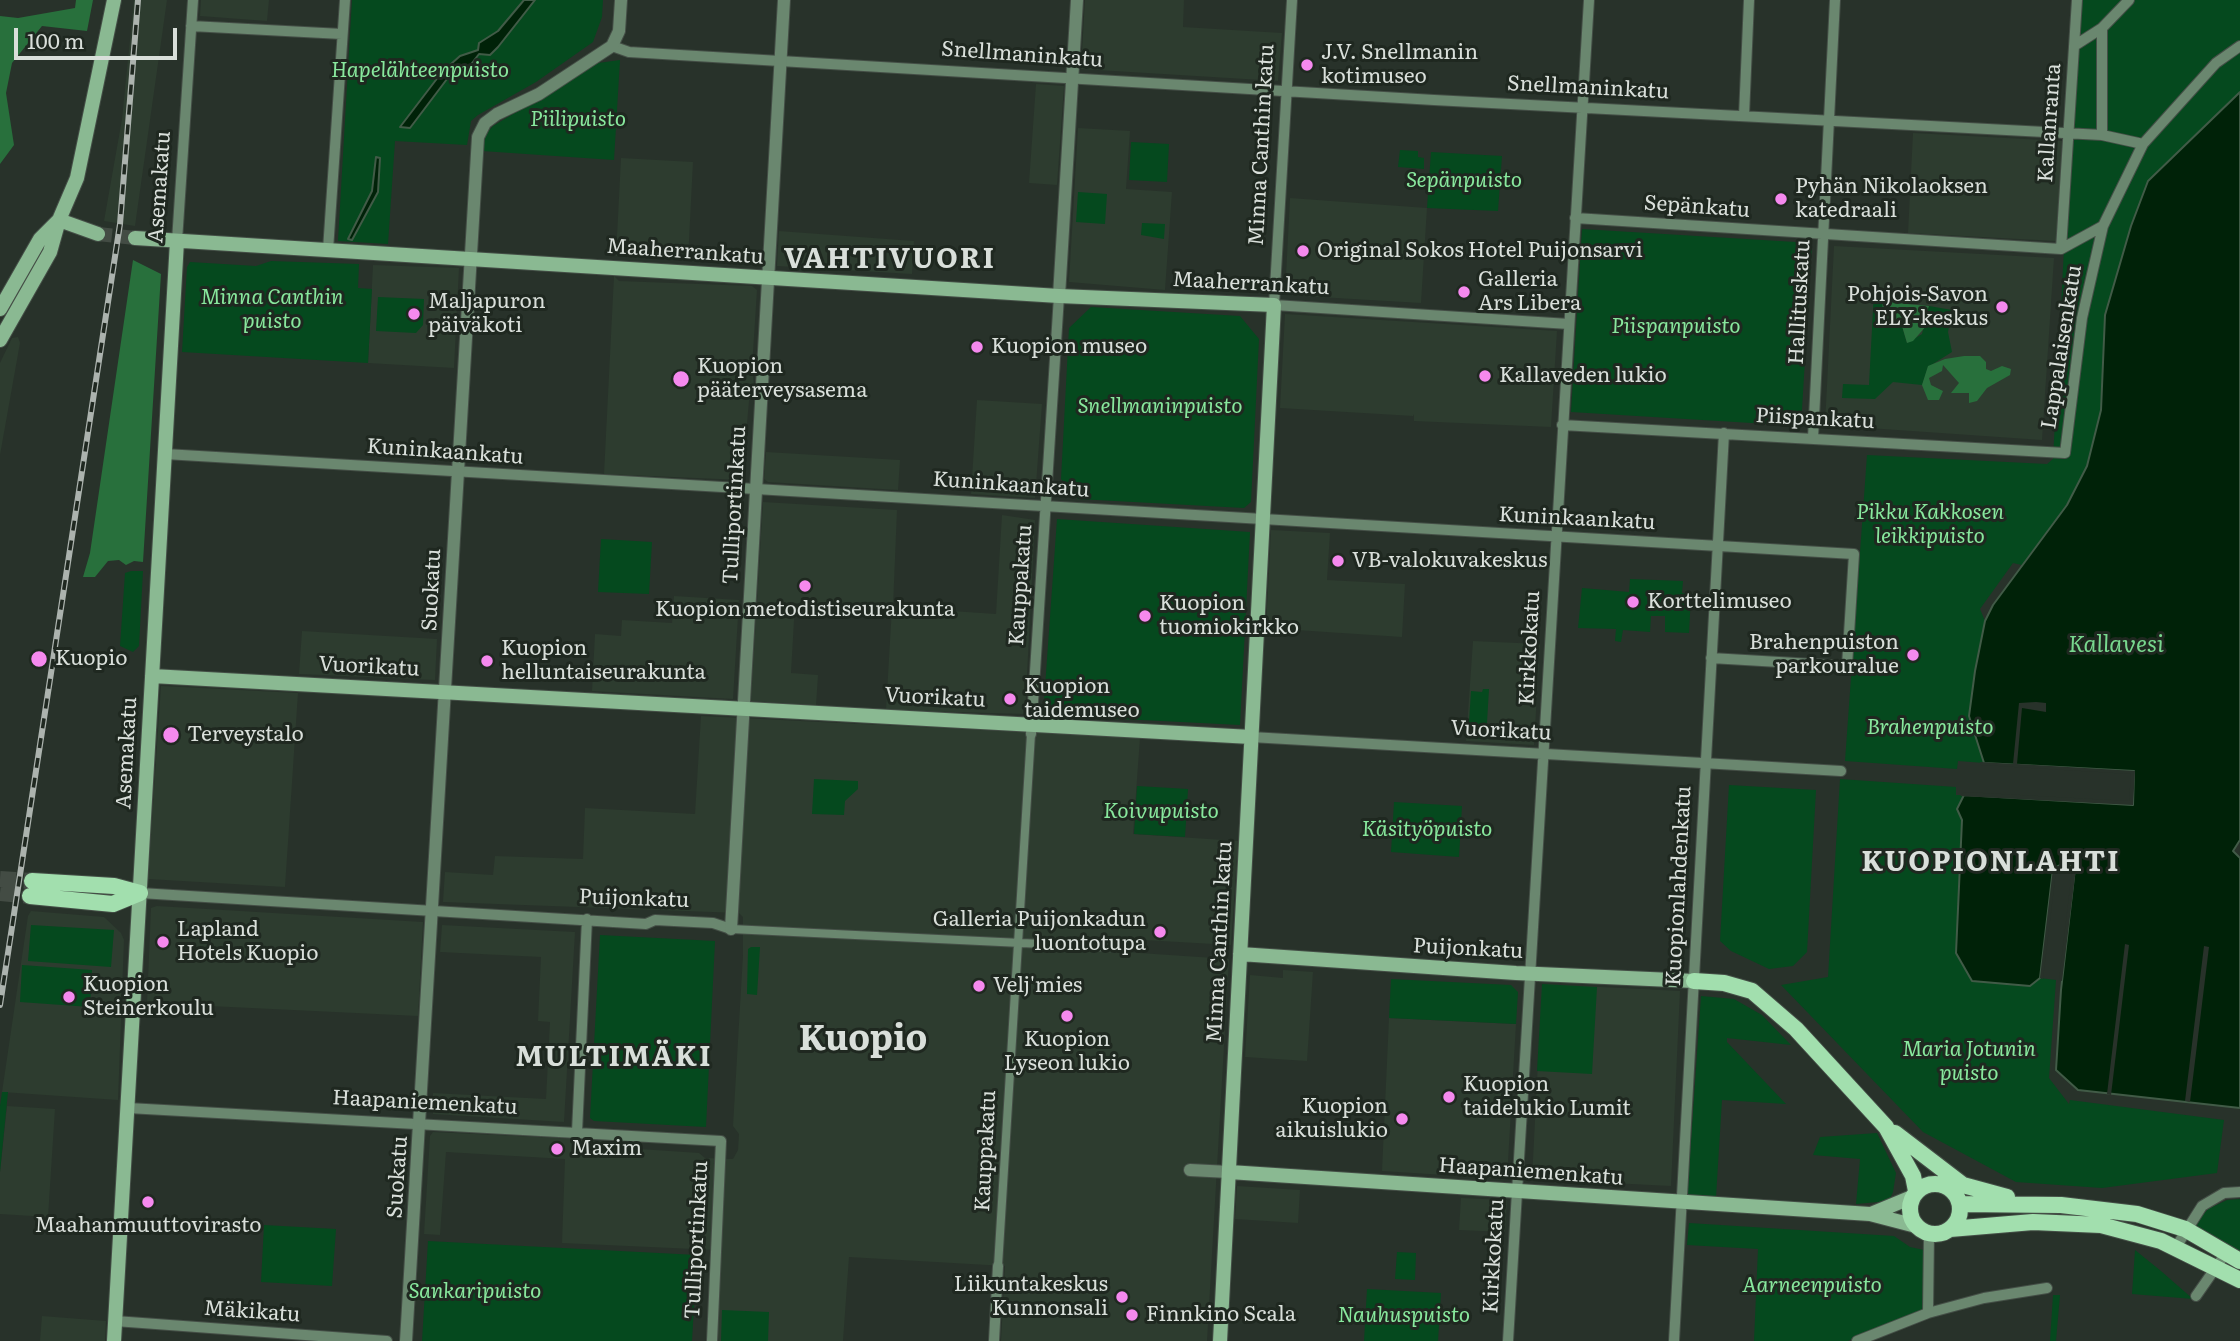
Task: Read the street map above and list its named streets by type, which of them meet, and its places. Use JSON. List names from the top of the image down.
{
  "streets": {
    "main road": [
      "Minna Canthin katu",
      "Asemakatu",
      "Maaherrankatu",
      "Vuorikatu",
      "Puijonkatu",
      "Haapaniemenkatu"
    ],
    "street": [
      "Snellmaninkatu",
      "Kallanranta",
      "Sepänkatu",
      "Hallituskatu",
      "Lappalaisenkatu",
      "Piispankatu",
      "Kuninkaankatu",
      "Tulliportinkatu",
      "Kauppakatu",
      "Suokatu",
      "Kirkkokatu",
      "Kuopionlahdenkatu",
      "Mäkikatu"
    ]
  },
  "crossings": [
    ["Snellmaninkatu", "Kallanranta"],
    ["Snellmaninkatu", "Minna Canthin katu"],
    ["Snellmaninkatu", "Hallituskatu"],
    ["Snellmaninkatu", "Lappalaisenkatu"],
    ["Snellmaninkatu", "Tulliportinkatu"],
    ["Snellmaninkatu", "Kauppakatu"],
    ["Snellmaninkatu", "Suokatu"],
    ["Snellmaninkatu", "Kirkkokatu"],
    ["Kallanranta", "Sepänkatu"],
    ["Minna Canthin katu", "Maaherrankatu"],
    ["Minna Canthin katu", "Kuninkaankatu"],
    ["Minna Canthin katu", "Vuorikatu"],
    ["Minna Canthin katu", "Puijonkatu"],
    ["Minna Canthin katu", "Haapaniemenkatu"],
    ["Asemakatu", "Maaherrankatu"],
    ["Asemakatu", "Kuninkaankatu"],
    ["Asemakatu", "Vuorikatu"],
    ["Asemakatu", "Puijonkatu"],
    ["Asemakatu", "Haapaniemenkatu"],
    ["Asemakatu", "Mäkikatu"],
    ["Sepänkatu", "Hallituskatu"],
    ["Sepänkatu", "Kirkkokatu"],
    ["Maaherrankatu", "Tulliportinkatu"],
    ["Maaherrankatu", "Kauppakatu"],
    ["Maaherrankatu", "Suokatu"],
    ["Maaherrankatu", "Kirkkokatu"],
    ["Hallituskatu", "Piispankatu"],
    ["Lappalaisenkatu", "Piispankatu"],
    ["Piispankatu", "Kirkkokatu"],
    ["Piispankatu", "Kuopionlahdenkatu"],
    ["Kuninkaankatu", "Tulliportinkatu"],
    ["Kuninkaankatu", "Kauppakatu"],
    ["Kuninkaankatu", "Suokatu"],
    ["Kuninkaankatu", "Kirkkokatu"],
    ["Kuninkaankatu", "Kuopionlahdenkatu"],
    ["Tulliportinkatu", "Vuorikatu"],
    ["Tulliportinkatu", "Puijonkatu"],
    ["Tulliportinkatu", "Haapaniemenkatu"],
    ["Kauppakatu", "Vuorikatu"],
    ["Kauppakatu", "Puijonkatu"],
    ["Suokatu", "Vuorikatu"],
    ["Suokatu", "Puijonkatu"],
    ["Suokatu", "Haapaniemenkatu"],
    ["Kirkkokatu", "Vuorikatu"],
    ["Kirkkokatu", "Puijonkatu"],
    ["Kirkkokatu", "Haapaniemenkatu"],
    ["Vuorikatu", "Kuopionlahdenkatu"],
    ["Kuopionlahdenkatu", "Puijonkatu"],
    ["Kuopionlahdenkatu", "Haapaniemenkatu"]
  ],
  "districts": [
    "VAHTIVUORI",
    "KUOPIONLAHTI",
    "Kuopio",
    "MULTIMÄKI"
  ],
  "water": ["Kallavesi"],
  "parks": [
    "Hapelähteenpuisto",
    "Piilipuisto",
    "Sepänpuisto",
    "Minna Canthin puisto",
    "Piispanpuisto",
    "Snellmaninpuisto",
    "Pikku Kakkosen leikkipuisto",
    "Brahenpuisto",
    "Koivupuisto",
    "Käsityöpuisto",
    "Maria Jotunin puisto",
    "Aarneenpuisto",
    "Sankaripuisto",
    "Nauhuspuisto"
  ],
  "places": [
    "J.V. Snellmanin kotimuseo",
    "Pyhän Nikolaoksen katedraali",
    "Original Sokos Hotel Puijonsarvi",
    "Galleria Ars Libera",
    "Pohjois-Savon ELY-keskus",
    "Maljapuron päiväkoti",
    "Kuopion museo",
    "Kallaveden lukio",
    "Kuopion pääterveysasema",
    "VB-valokuvakeskus",
    "Kuopion metodistiseurakunta",
    "Korttelimuseo",
    "Kuopion tuomiokirkko",
    "Brahenpuiston parkouralue",
    "Kuopio",
    "Kuopion helluntaiseurakunta",
    "Kuopion taidemuseo",
    "Terveystalo",
    "Galleria Puijonkadun luontotupa",
    "Lapland Hotels Kuopio",
    "Velj'mies",
    "Kuopion Steinerkoulu",
    "Kuopion Lyseon lukio",
    "Kuopion taidelukio Lumit",
    "Kuopion aikuislukio",
    "Maxim",
    "Maahanmuuttovirasto",
    "Liikuntakeskus Kunnonsali",
    "Finnkino Scala"
  ],
  "scale_bar": "100 m"
}
